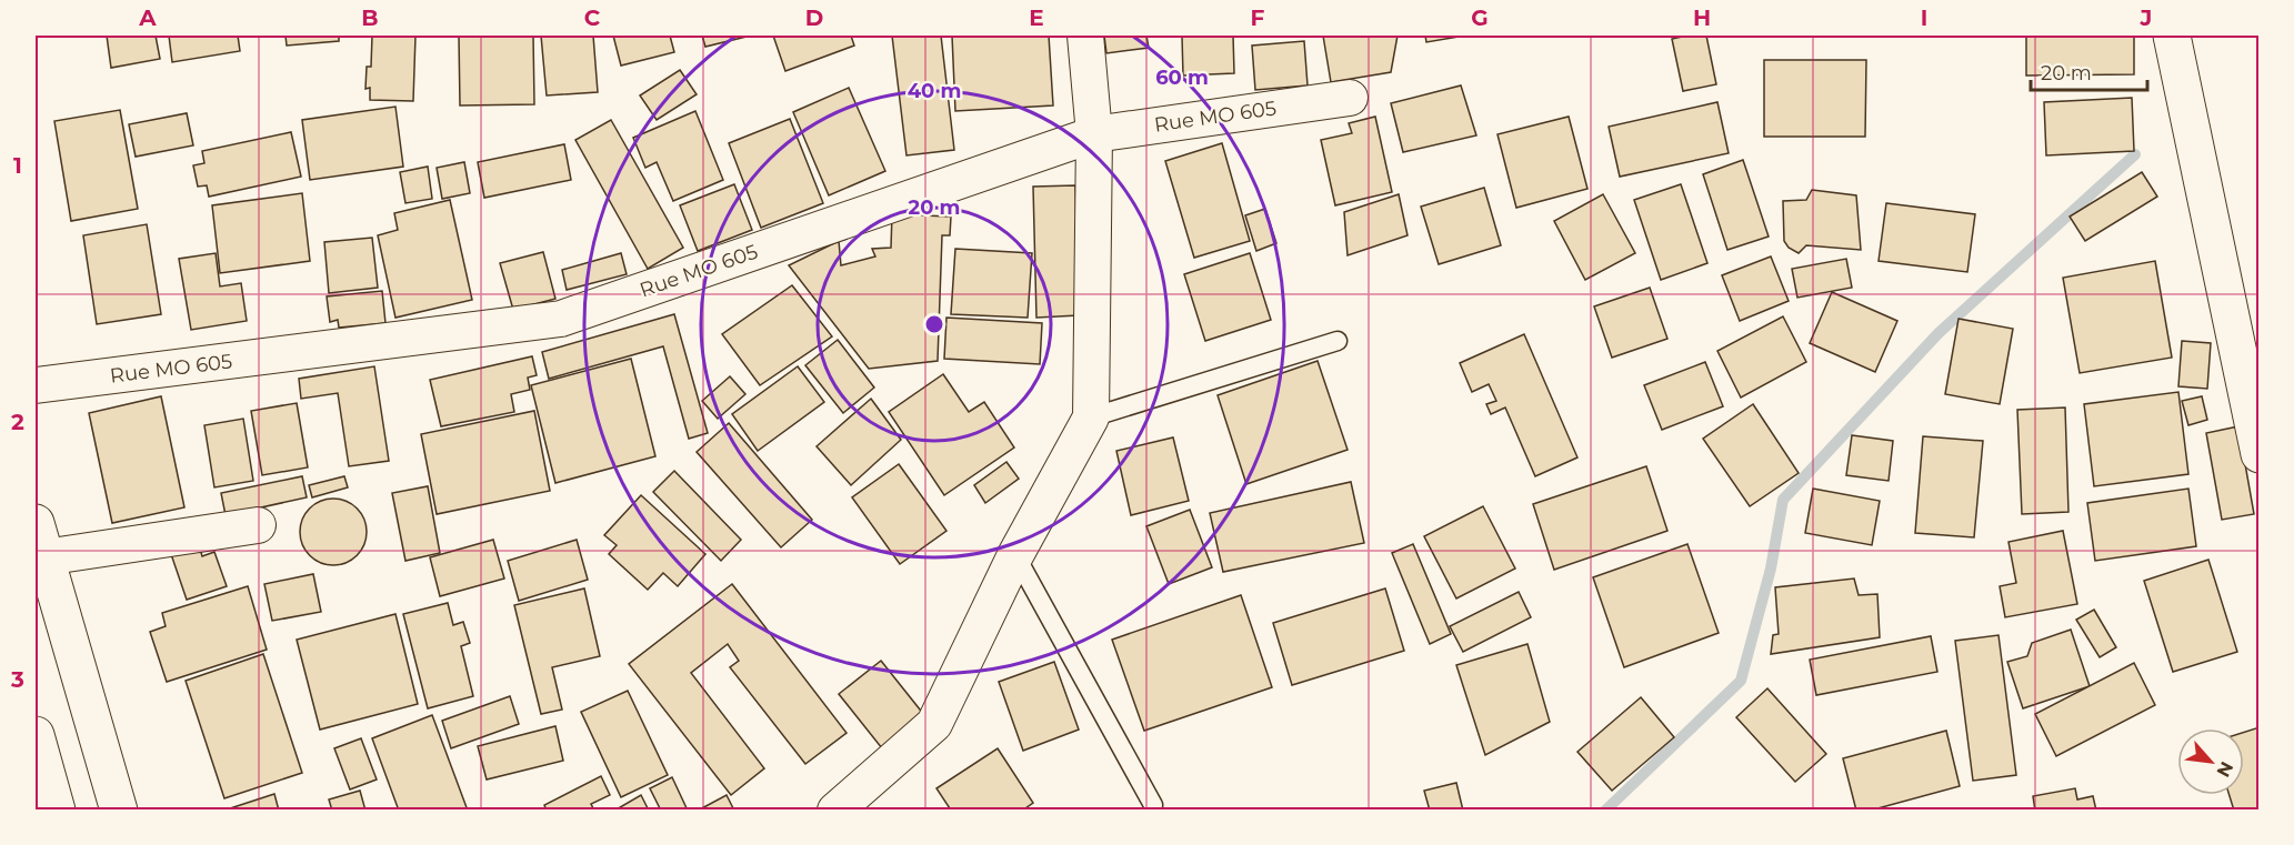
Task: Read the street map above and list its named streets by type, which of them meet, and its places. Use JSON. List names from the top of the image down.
{
  "streets": {
    "street": ["Rue MO 605"]
  },
  "scale_bar": "20 m",
  "north": "bottom right",
  "grid": {
    "columns": [
      "A",
      "B",
      "C",
      "D",
      "E",
      "F",
      "G",
      "H",
      "I",
      "J"
    ],
    "rows": ["1", "2", "3"]
  },
  "rings": ["60 m", "40 m", "20 m"]
}
